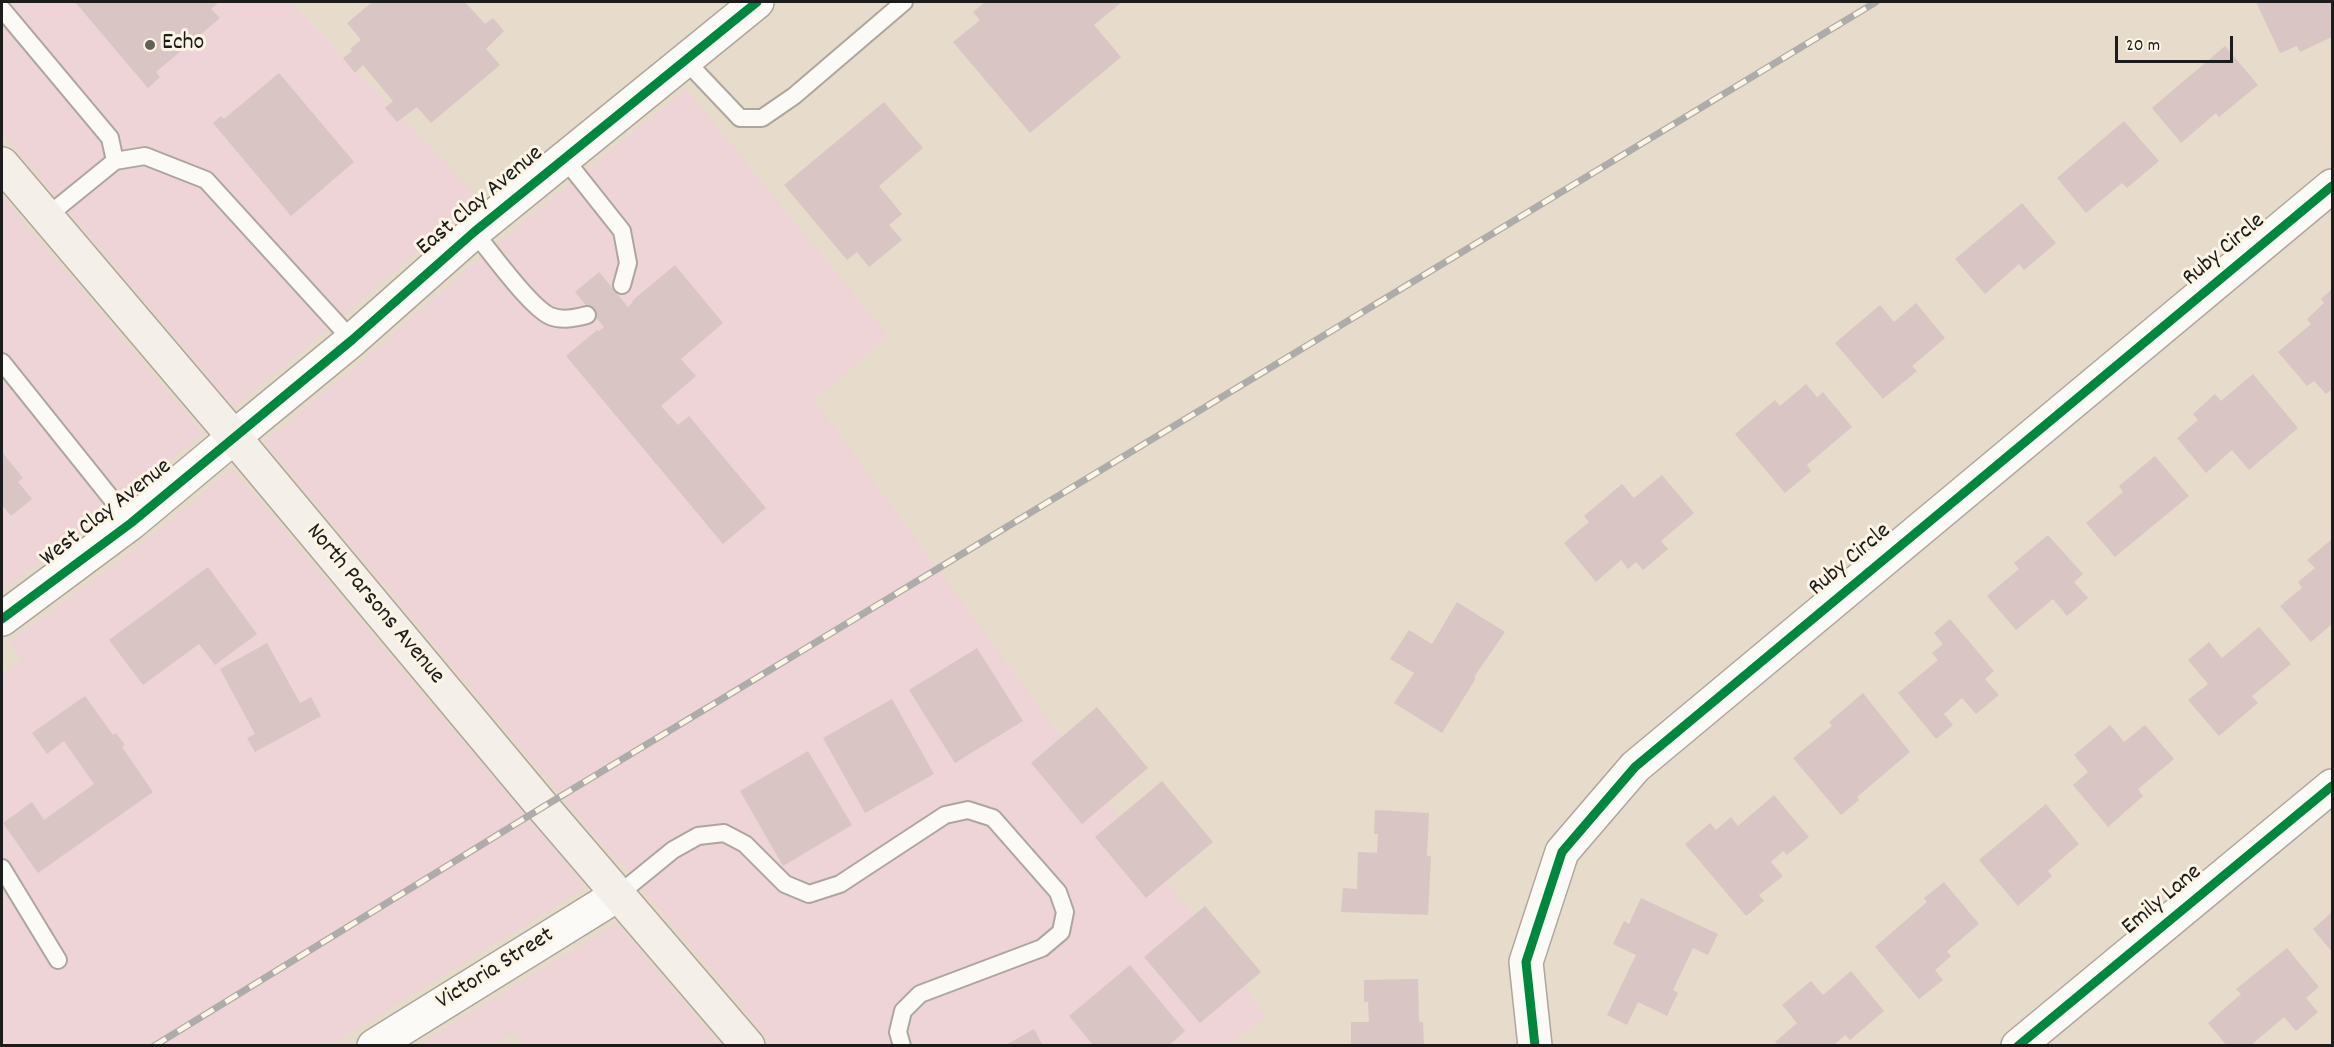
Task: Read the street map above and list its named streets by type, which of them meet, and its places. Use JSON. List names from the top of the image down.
{
  "streets": {
    "main road": ["North Parsons Avenue"],
    "street": [
      "East Clay Avenue",
      "Ruby Circle",
      "West Clay Avenue",
      "Emily Lane",
      "Victoria Street"
    ]
  },
  "crossings": [
    ["East Clay Avenue", "West Clay Avenue"],
    ["East Clay Avenue", "North Parsons Avenue"],
    ["West Clay Avenue", "North Parsons Avenue"],
    ["North Parsons Avenue", "Victoria Street"]
  ],
  "places": ["Echo"],
  "scale_bar": "20 m"
}
